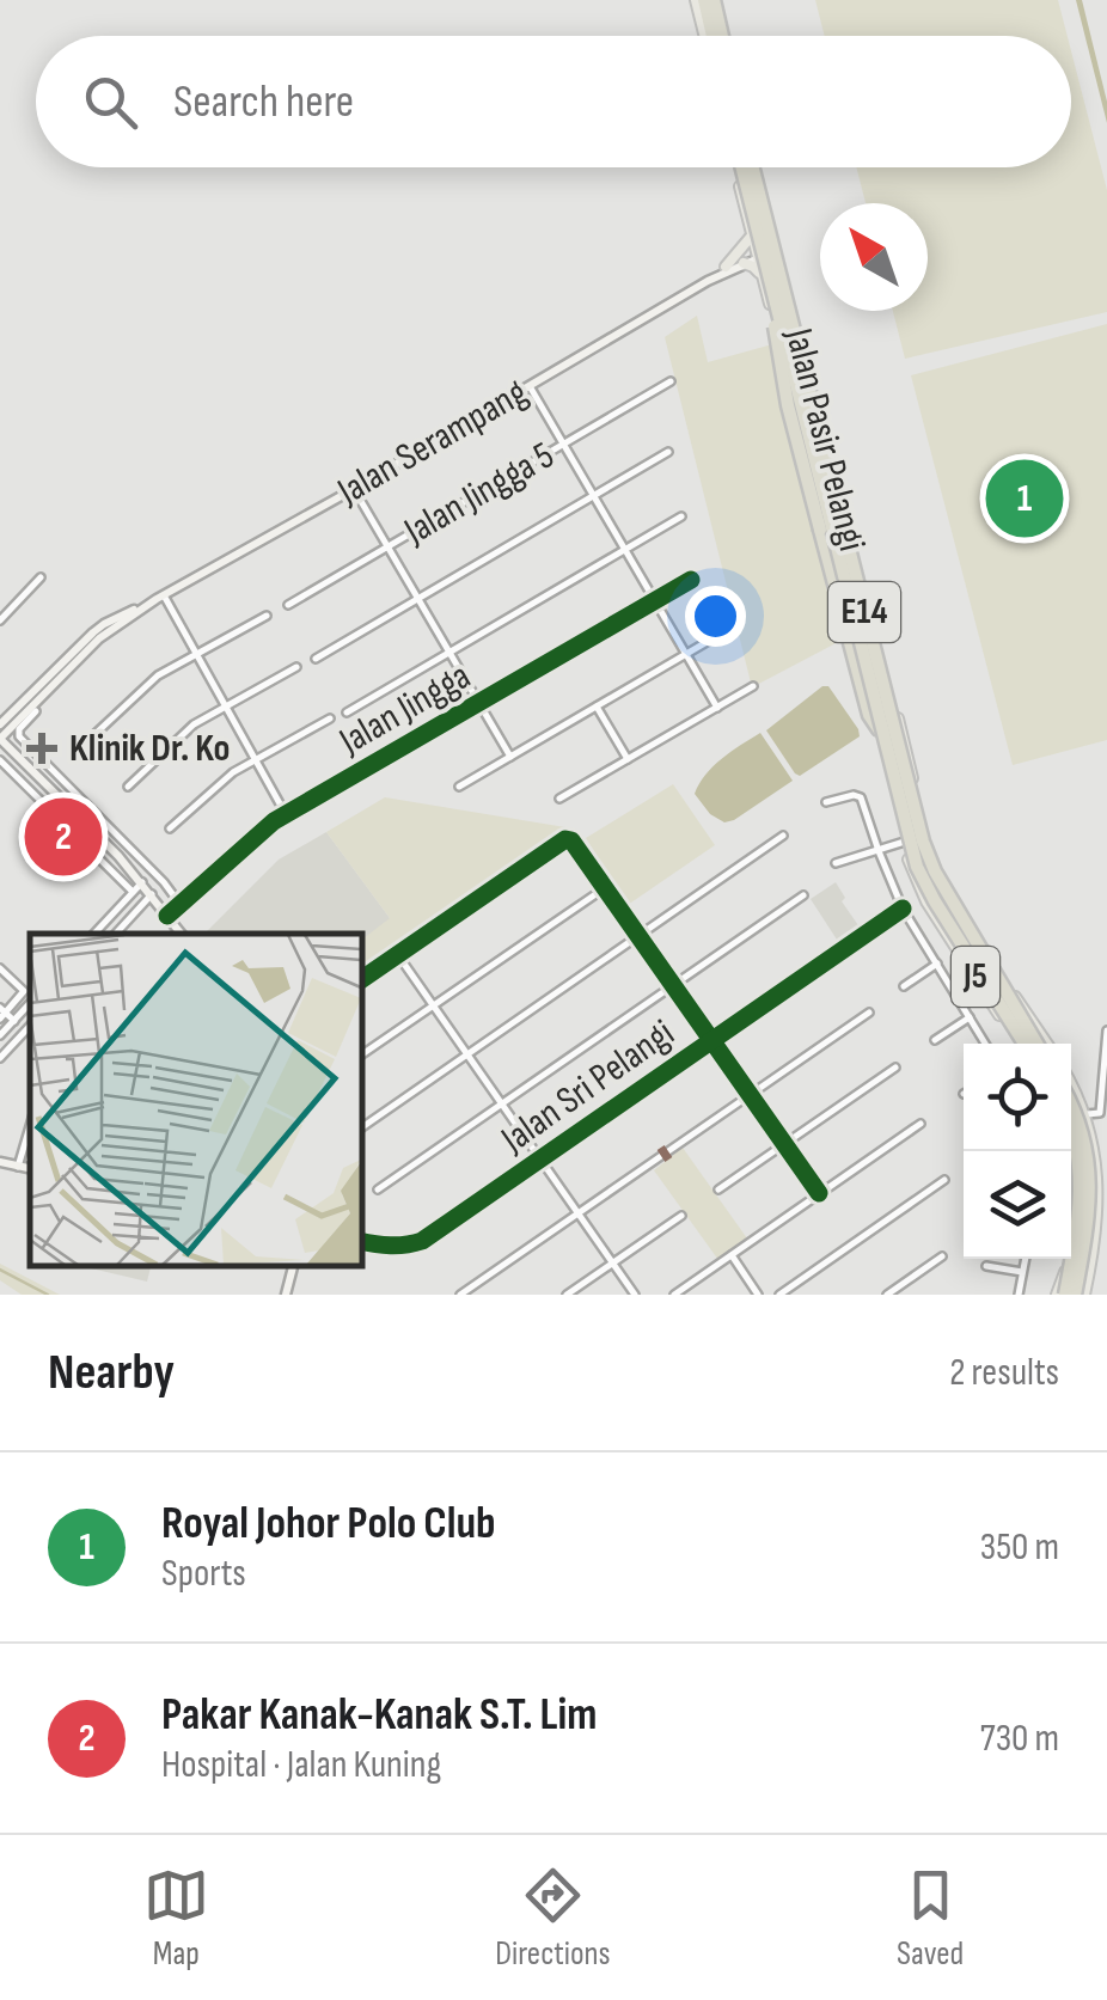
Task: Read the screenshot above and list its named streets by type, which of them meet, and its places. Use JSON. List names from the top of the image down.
{
  "streets": {
    "highway": ["E14"],
    "main road": ["Jalan Pasir Pelangi", "Jalan Serampang", "J5"],
    "street": ["Jalan Jingga 5", "Jalan Jingga", "Jalan Sri Pelangi"]
  },
  "crossings": [
    ["Jalan Pasir Pelangi", "Jalan Serampang"]
  ],
  "places": {
    "health": ["Klinik Dr. Ko"]
  },
  "north": "top left",
  "page": {
    "search": "Search here",
    "pins": ["1", "2"],
    "heading": ["Nearby", "2 results"],
    "list": [
      {
        "mark": "1",
        "name": "Royal Johor Polo Club",
        "note": "Sports",
        "value": "350 m"
      },
      {
        "mark": "2",
        "name": "Pakar Kanak-Kanak S.T. Lim",
        "note": "Hospital · Jalan Kuning",
        "value": "730 m"
      }
    ],
    "nav": ["Map", "Directions", "Saved"]
  }
}
